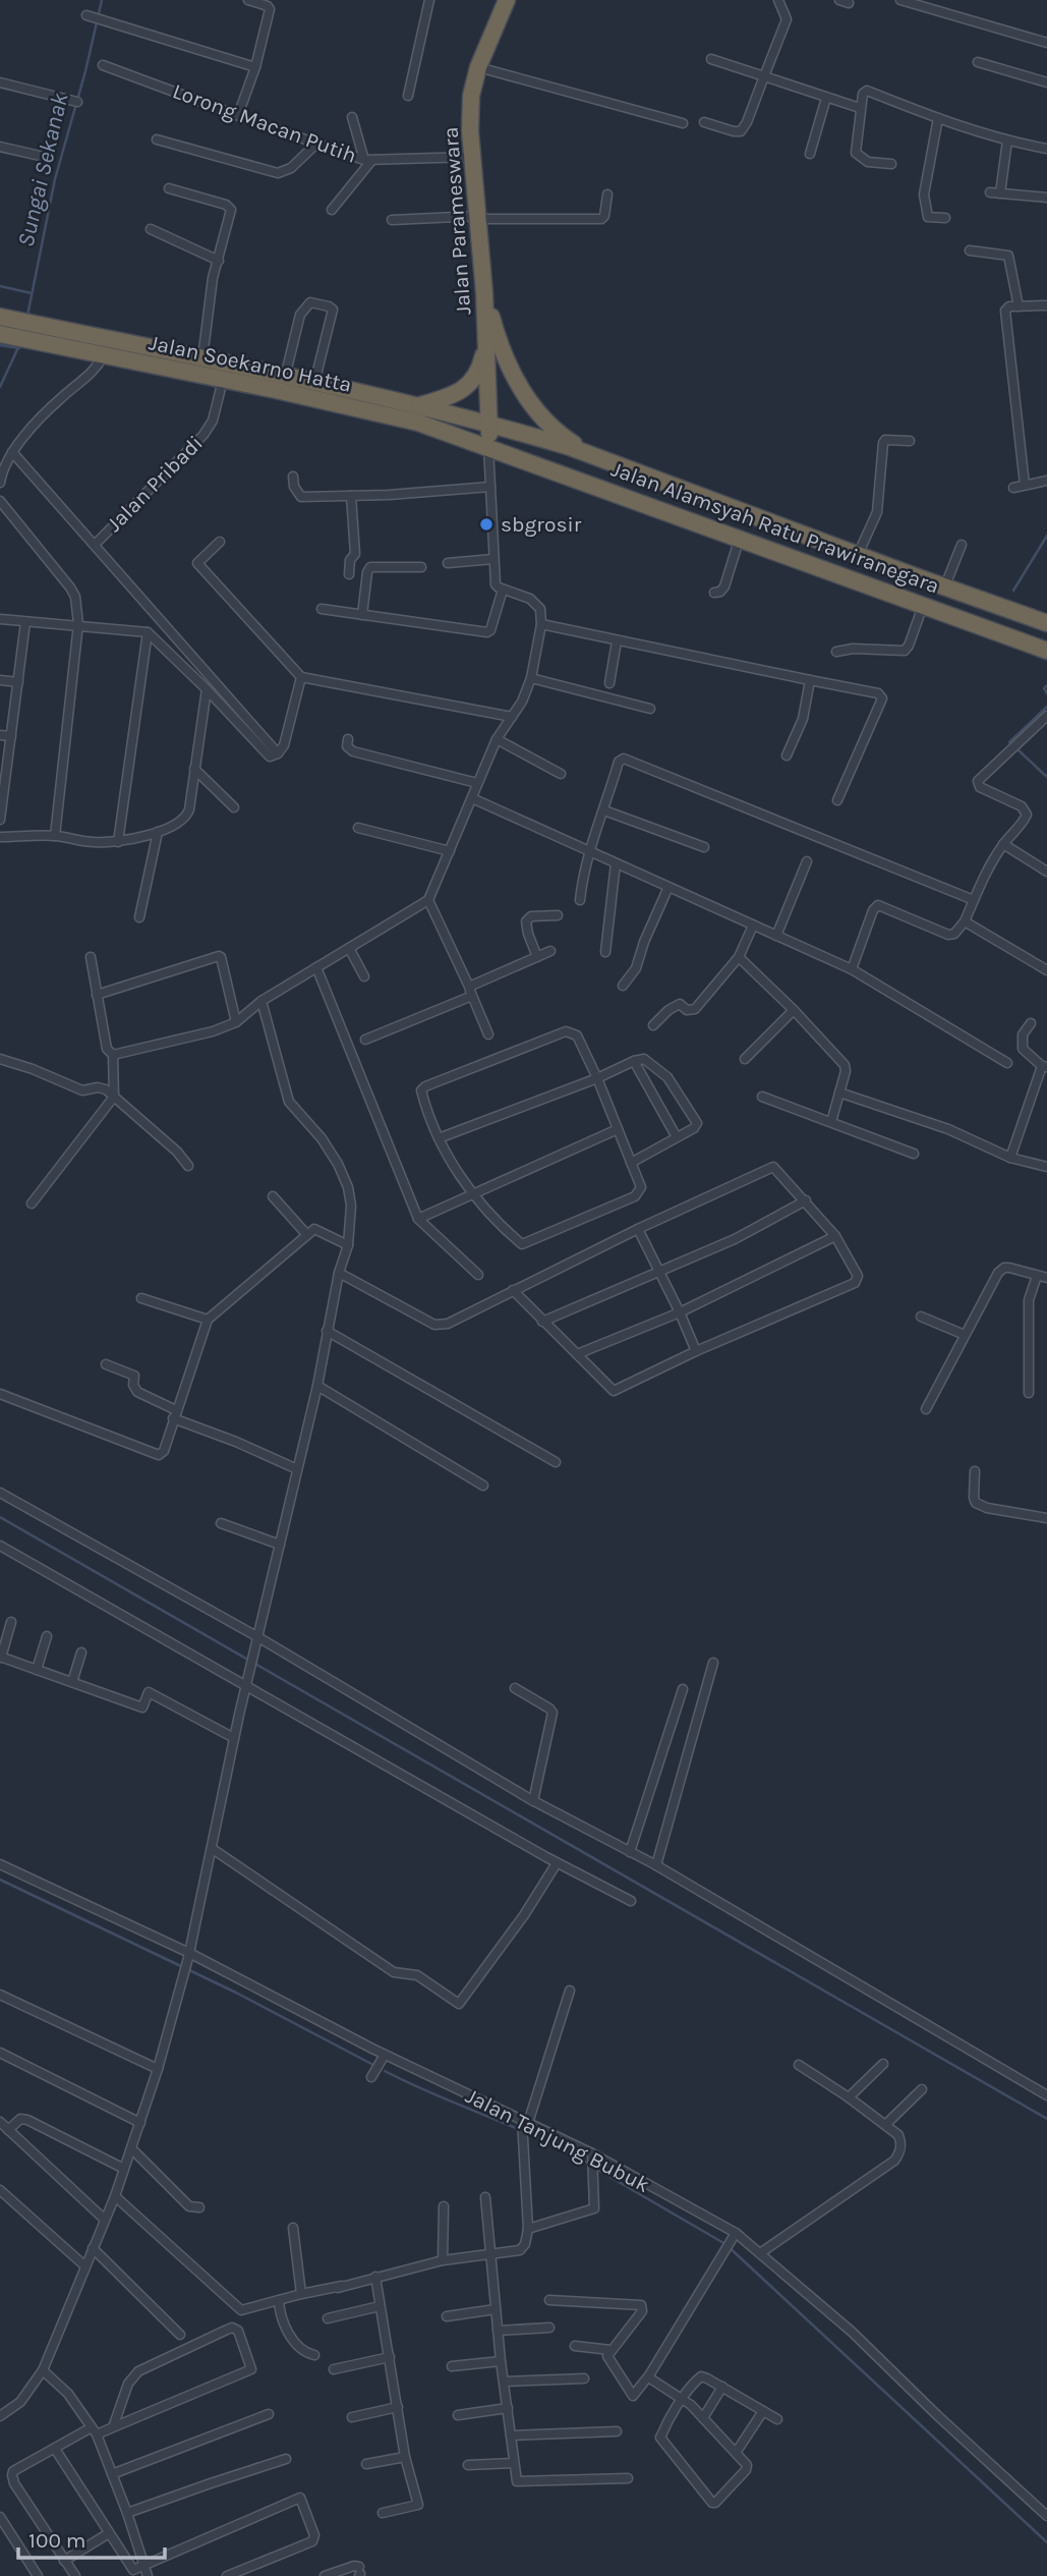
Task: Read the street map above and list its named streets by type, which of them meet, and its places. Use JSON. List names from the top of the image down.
{
  "streets": {
    "highway": ["Jalan Parameswara", "Jalan Soekarno Hatta", "Jalan Alamsyah Ratu Prawiranegara"],
    "street": ["Lorong Macan Putih", "Jalan Pribadi", "Jalan Tanjung Bubuk"]
  },
  "crossings": [
    ["Lorong Macan Putih", "Jalan Parameswara"],
    ["Jalan Parameswara", "Jalan Soekarno Hatta"],
    ["Jalan Parameswara", "Jalan Alamsyah Ratu Prawiranegara"],
    ["Jalan Soekarno Hatta", "Jalan Pribadi"],
    ["Jalan Soekarno Hatta", "Jalan Alamsyah Ratu Prawiranegara"]
  ],
  "water": ["Sungai Sekanak"],
  "places": ["sbgrosir"],
  "scale_bar": "100 m"
}
